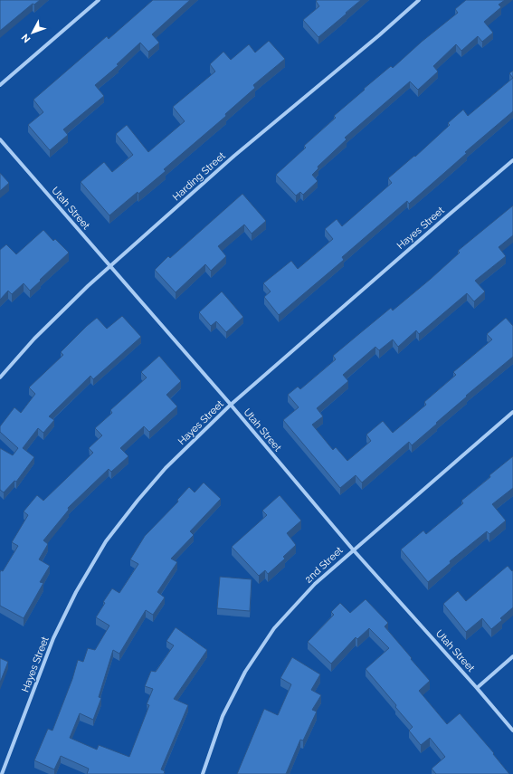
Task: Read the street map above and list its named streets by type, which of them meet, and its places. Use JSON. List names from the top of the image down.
{
  "streets": {
    "street": [
      "Harding Street",
      "Utah Street",
      "Hayes Street",
      "2nd Street"
    ]
  },
  "crossings": [
    ["Harding Street", "Utah Street"],
    ["Utah Street", "Hayes Street"],
    ["Utah Street", "2nd Street"]
  ],
  "north": "bottom left"
}
